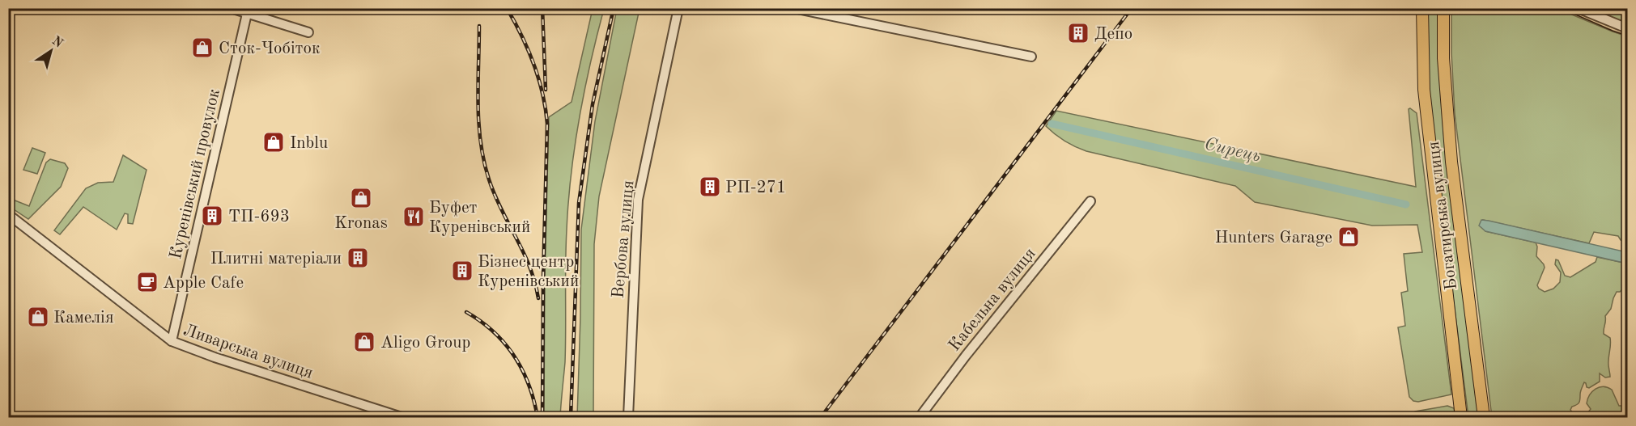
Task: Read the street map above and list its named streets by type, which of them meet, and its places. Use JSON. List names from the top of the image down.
{
  "streets": {
    "main road": ["Богатирська вулиця"],
    "street": [
      "Куренівський провулок",
      "Вербова вулиця",
      "Кабельна вулиця",
      "Ливарська вулиця"
    ]
  },
  "crossings": [
    ["Куренівський провулок", "Ливарська вулиця"]
  ],
  "water": ["Сирець"],
  "places": {
    "building": [
      "Депо",
      "РП-271",
      "ТП-693",
      "Плитні матеріали",
      "Бізнес центр Куренівський"
    ],
    "shop": [
      "Сток-Чобіток",
      "Inblu",
      "Kronas",
      "Hunters Garage",
      "Камелія",
      "Aligo Group"
    ],
    "restaurant": ["Буфет Куренівський"],
    "cafe": ["Apple Cafe"]
  },
  "north": "top right"
}
